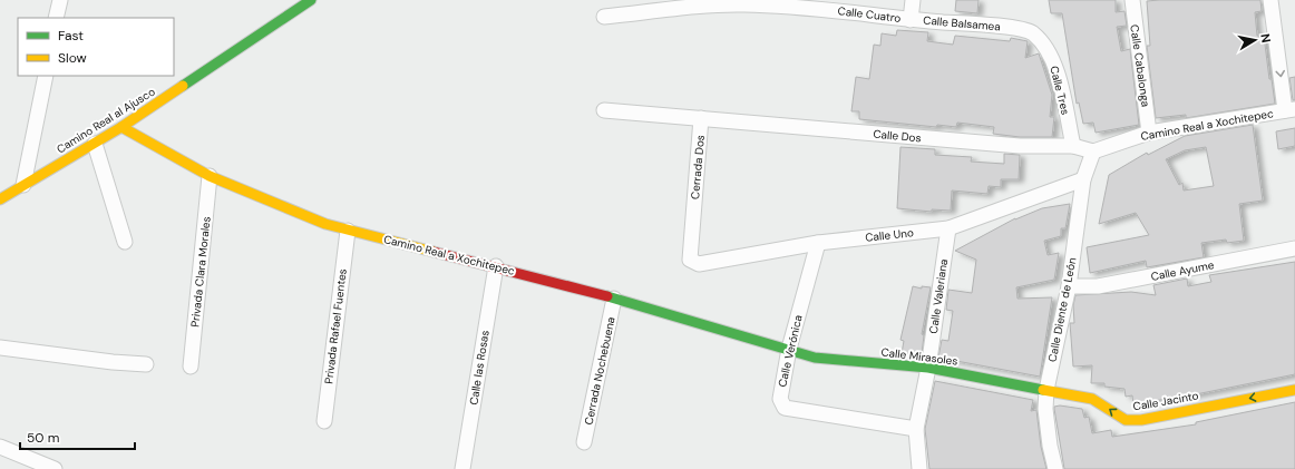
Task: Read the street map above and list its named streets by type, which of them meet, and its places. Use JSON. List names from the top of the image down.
{
  "streets": {
    "street": [
      "Calle Cuatro",
      "Calle Balsamea",
      "Calle Cabalonga",
      "Calle Tres",
      "Camino Real al Ajusco",
      "Camino Real a Xochitepec",
      "Calle Dos",
      "Cerrada Dos",
      "Calle Uno",
      "Calle Ayume",
      "Privada Clara Morales",
      "Calle Valeriana",
      "Calle Diente de León",
      "Privada Rafael Fuentes",
      "Calle Verónica",
      "Calle Mirasoles",
      "Calle las Rosas",
      "Cerrada Nochebuena",
      "Calle Jacinto"
    ]
  },
  "crossings": [
    ["Calle Cuatro", "Calle Balsamea"],
    ["Calle Balsamea", "Calle Tres"],
    ["Calle Cabalonga", "Camino Real a Xochitepec"],
    ["Calle Tres", "Calle Dos"],
    ["Camino Real al Ajusco", "Camino Real a Xochitepec"],
    ["Camino Real a Xochitepec", "Calle Dos"],
    ["Camino Real a Xochitepec", "Privada Clara Morales"],
    ["Camino Real a Xochitepec", "Calle Diente de León"],
    ["Camino Real a Xochitepec", "Privada Rafael Fuentes"],
    ["Camino Real a Xochitepec", "Calle Verónica"],
    ["Camino Real a Xochitepec", "Calle Mirasoles"],
    ["Camino Real a Xochitepec", "Calle las Rosas"],
    ["Camino Real a Xochitepec", "Cerrada Nochebuena"],
    ["Calle Dos", "Cerrada Dos"],
    ["Calle Dos", "Calle Diente de León"],
    ["Cerrada Dos", "Calle Uno"],
    ["Calle Uno", "Calle Valeriana"],
    ["Calle Uno", "Calle Diente de León"],
    ["Calle Uno", "Calle Verónica"],
    ["Calle Ayume", "Calle Diente de León"],
    ["Calle Valeriana", "Calle Verónica"],
    ["Calle Valeriana", "Calle Mirasoles"],
    ["Calle Diente de León", "Calle Mirasoles"],
    ["Calle Diente de León", "Calle Jacinto"],
    ["Calle Verónica", "Calle Mirasoles"],
    ["Calle Mirasoles", "Calle Jacinto"]
  ],
  "one_way": ["Calle Jacinto"],
  "legend": ["Fast", "Slow"],
  "scale_bar": "50 m",
  "north": "right"
}
